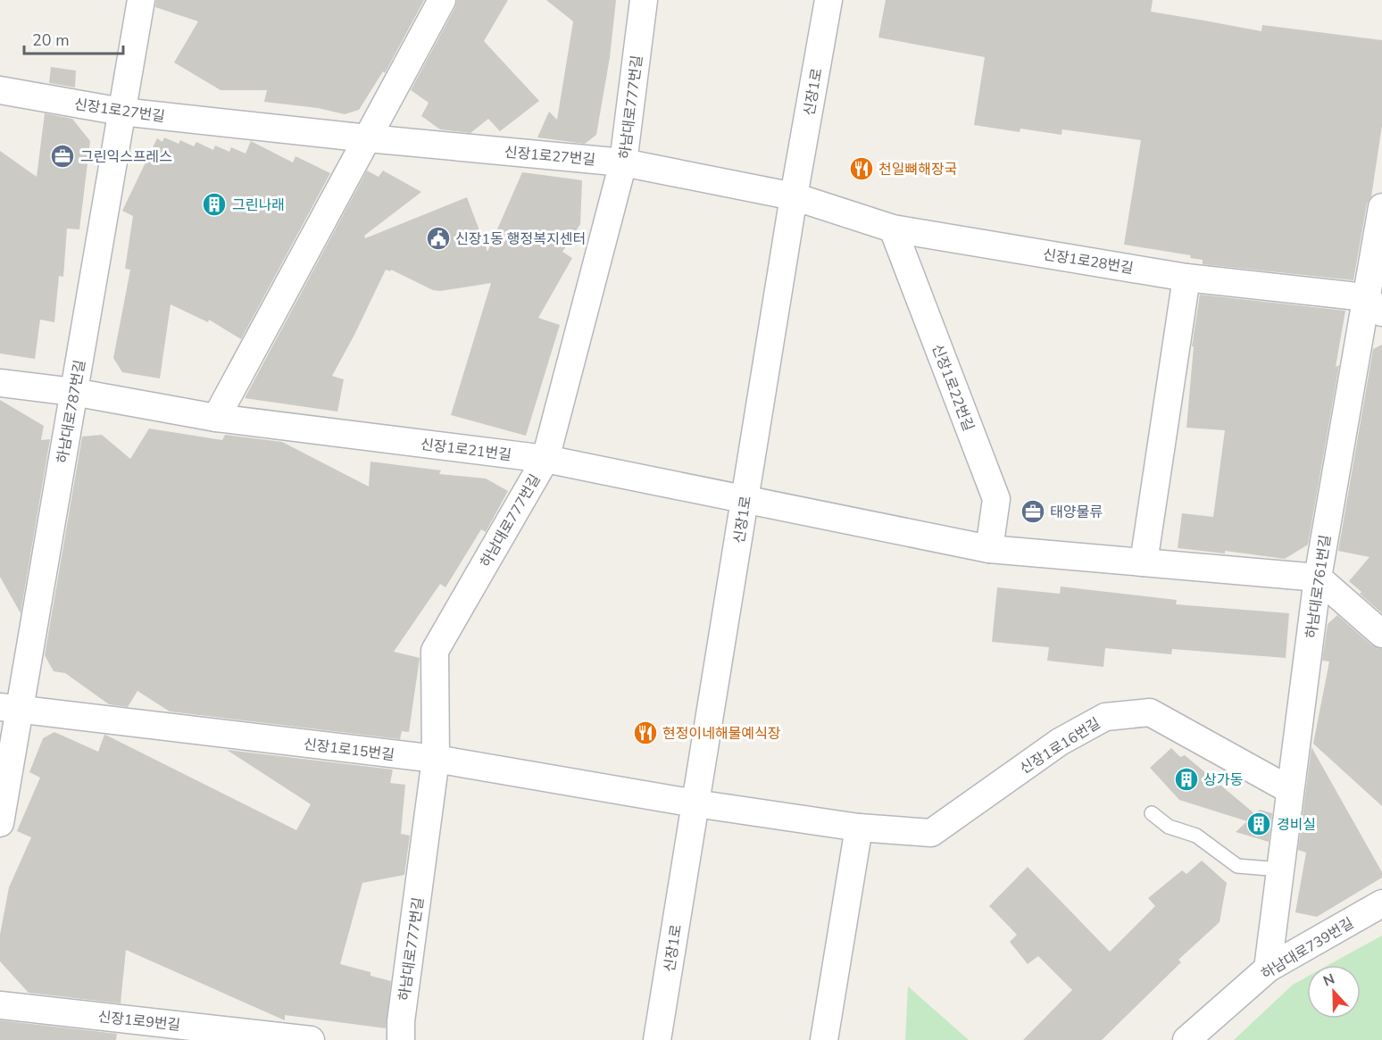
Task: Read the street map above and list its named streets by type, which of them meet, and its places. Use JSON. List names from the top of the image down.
{
  "streets": {
    "street": [
      "신장1로",
      "하남대로777번길",
      "신장1로27번길",
      "신장1로28번길",
      "신장1로22번길",
      "하남대로787번길",
      "신장1로21번길",
      "하남대로761번길",
      "신장1로16번길",
      "신장1로15번길",
      "하남대로739번길",
      "신장1로9번길"
    ]
  },
  "crossings": [
    ["신장1로", "신장1로27번길"],
    ["신장1로", "신장1로28번길"],
    ["신장1로", "신장1로21번길"],
    ["신장1로", "신장1로16번길"],
    ["신장1로", "신장1로15번길"],
    ["하남대로777번길", "신장1로27번길"],
    ["하남대로777번길", "신장1로21번길"],
    ["하남대로777번길", "신장1로15번길"],
    ["신장1로27번길", "신장1로28번길"],
    ["신장1로27번길", "하남대로787번길"],
    ["신장1로28번길", "신장1로22번길"],
    ["신장1로28번길", "하남대로761번길"],
    ["하남대로787번길", "신장1로21번길"],
    ["하남대로787번길", "신장1로15번길"],
    ["하남대로761번길", "신장1로16번길"],
    ["하남대로761번길", "하남대로739번길"],
    ["신장1로16번길", "신장1로15번길"]
  ],
  "places": {
    "office": ["그린익스프레스", "태양물류"],
    "restaurant": ["천일뼈해장국", "현정이네해물예식장"],
    "building": ["그린나래", "상가동", "경비실"],
    "public building": ["신장1동 행정복지센터"]
  },
  "scale_bar": "20 m",
  "north": "top"
}
